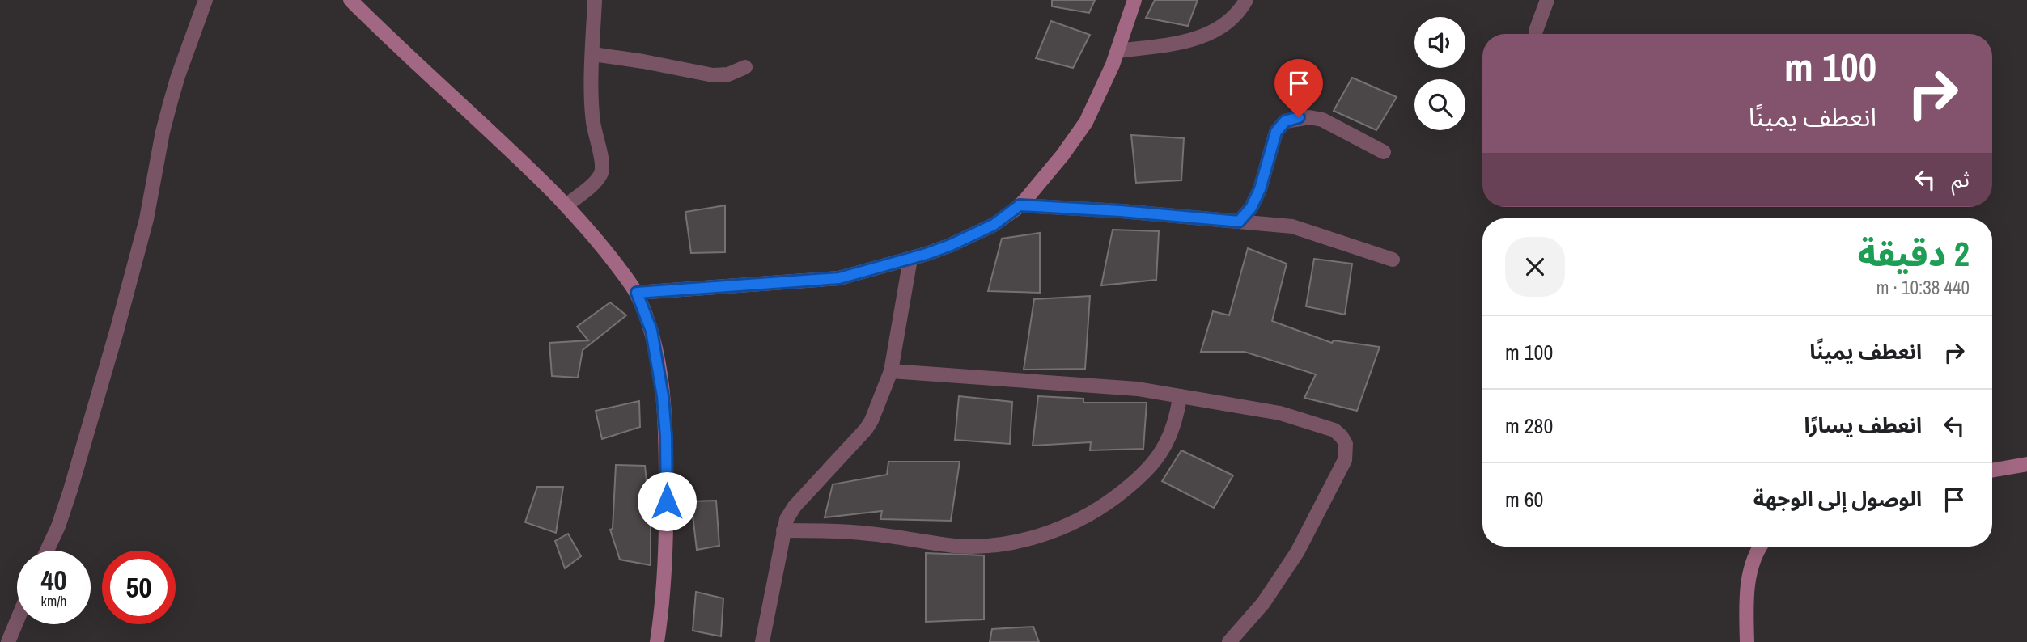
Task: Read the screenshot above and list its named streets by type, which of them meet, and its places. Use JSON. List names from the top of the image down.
{
  "page": {
    "turn": ["100 m", "انعطف يمينًا"],
    "then": "ثم",
    "heading": ["2 دقيقة", "440 m · 10:38"],
    "list": [
      {
        "name": "انعطف يمينًا",
        "value": "100 m"
      },
      {
        "name": "انعطف يسارًا",
        "value": "280 m"
      },
      {
        "name": "الوصول إلى الوجهة",
        "value": "60 m"
      }
    ],
    "speed": "40 km/h",
    "limit": "50"
  }
}
